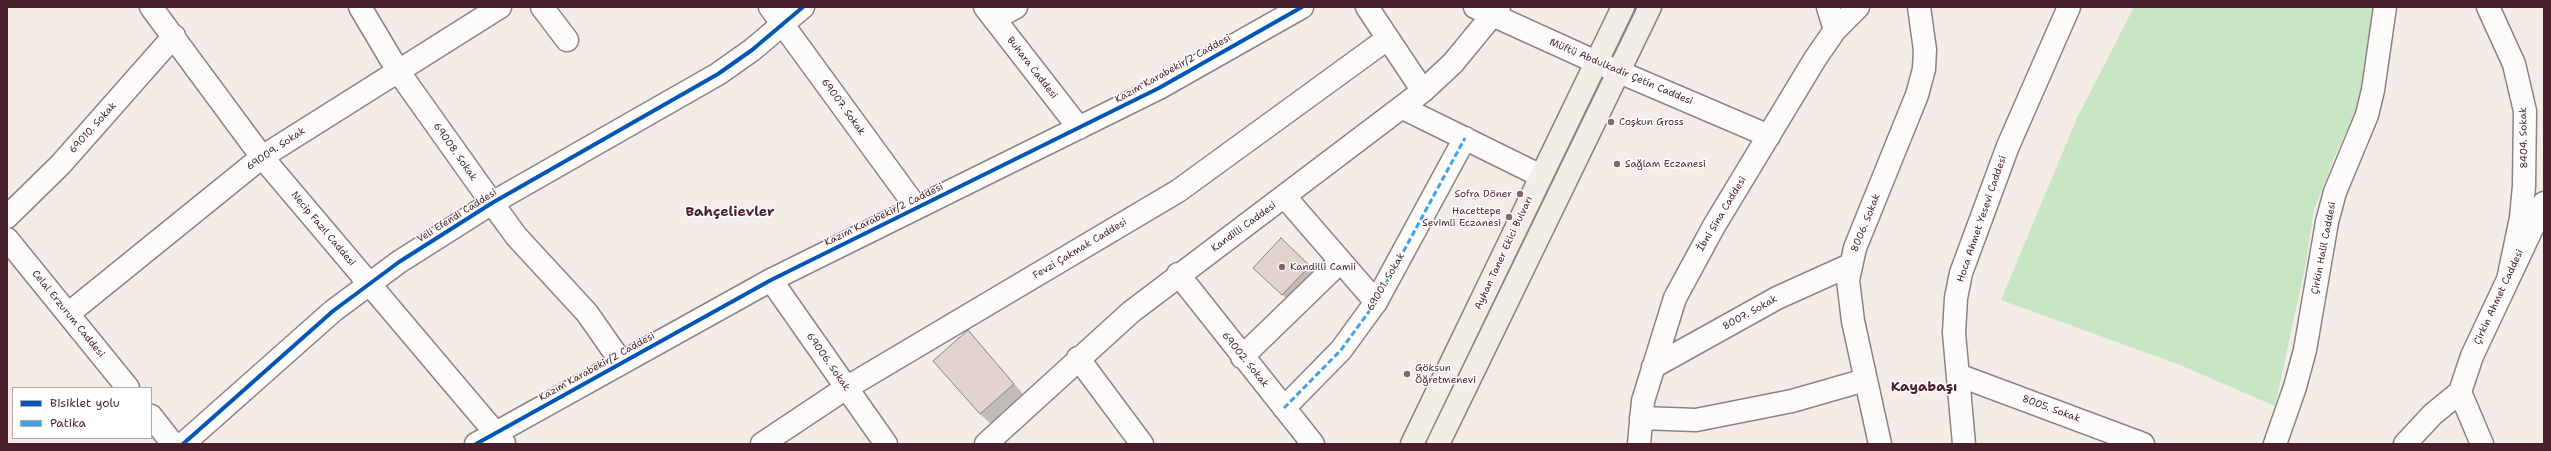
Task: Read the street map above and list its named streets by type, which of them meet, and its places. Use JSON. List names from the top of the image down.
{
  "streets": {
    "main road": ["Ayhan Taner Ekici Bulvarı"],
    "street": [
      "Buhara Caddesi",
      "Kazım Karabekir/2 Caddesi",
      "Müftü Abdulkadir Çetin Caddesi",
      "69007. Sokak",
      "69010. Sokak",
      "8404. Sokak",
      "69009. Sokak",
      "69008. Sokak",
      "İbni Sina Caddesi",
      "Veli Efendi Caddesi",
      "Hoca Ahmet Yesevi Caddesi",
      "8006. Sokak",
      "Kandilli Caddesi",
      "Necip Fazıl Caddesi",
      "Çirkin Halil Caddesi",
      "Fevzi Çakmak Caddesi",
      "69001. Sokak",
      "Çirkin Ahmet Caddesi",
      "8007. Sokak",
      "Celal Erzurum Caddesi",
      "69002. Sokak",
      "69006. Sokak",
      "8005. Sokak"
    ]
  },
  "crossings": [
    ["Buhara Caddesi", "Kazım Karabekir/2 Caddesi"],
    ["Kazım Karabekir/2 Caddesi", "69007. Sokak"],
    ["Kazım Karabekir/2 Caddesi", "69008. Sokak"],
    ["Kazım Karabekir/2 Caddesi", "Necip Fazıl Caddesi"],
    ["Kazım Karabekir/2 Caddesi", "69006. Sokak"],
    ["Müftü Abdulkadir Çetin Caddesi", "İbni Sina Caddesi"],
    ["Müftü Abdulkadir Çetin Caddesi", "Kandilli Caddesi"],
    ["Müftü Abdulkadir Çetin Caddesi", "Ayhan Taner Ekici Bulvarı"],
    ["69007. Sokak", "Veli Efendi Caddesi"],
    ["69010. Sokak", "Necip Fazıl Caddesi"],
    ["8404. Sokak", "Çirkin Ahmet Caddesi"],
    ["69009. Sokak", "69008. Sokak"],
    ["69009. Sokak", "Necip Fazıl Caddesi"],
    ["69009. Sokak", "Celal Erzurum Caddesi"],
    ["69008. Sokak", "Veli Efendi Caddesi"],
    ["İbni Sina Caddesi", "8007. Sokak"],
    ["Veli Efendi Caddesi", "Necip Fazıl Caddesi"],
    ["Hoca Ahmet Yesevi Caddesi", "8005. Sokak"],
    ["8006. Sokak", "8007. Sokak"],
    ["Kandilli Caddesi", "69002. Sokak"],
    ["Fevzi Çakmak Caddesi", "69006. Sokak"],
    ["69001. Sokak", "69002. Sokak"]
  ],
  "districts": ["Bahçelievler", "Kayabaşı"],
  "places": [
    "Coşkun Gross",
    "Sağlam Eczanesi",
    "Sofra Döner",
    "Hacettepe Sevimli Eczanesi",
    "Kandilli Camii",
    "Göksun Öğretmenevi"
  ],
  "legend": ["Bisiklet yolu", "Patika"]
}
